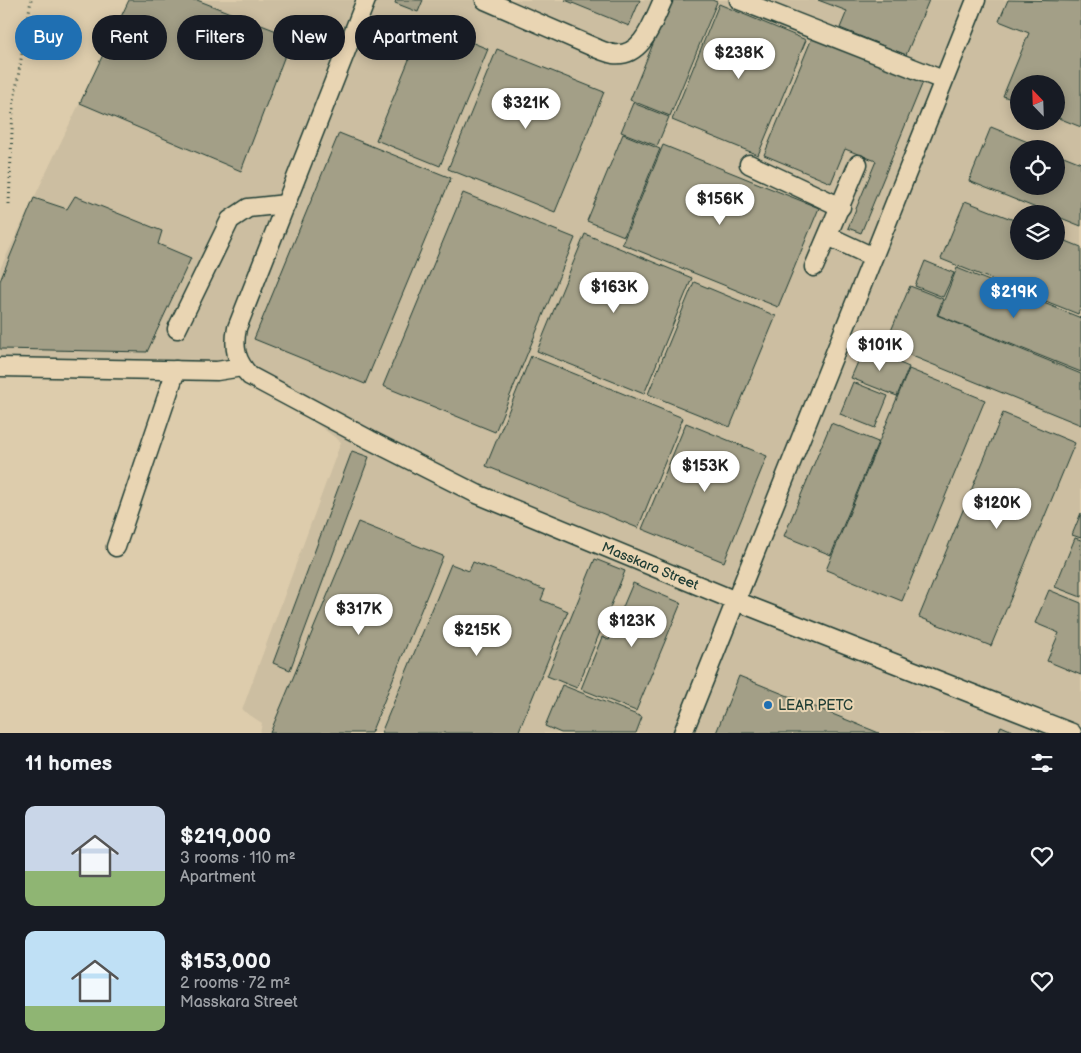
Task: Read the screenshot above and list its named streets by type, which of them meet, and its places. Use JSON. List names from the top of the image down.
{
  "streets": {
    "street": ["Masskara Street"]
  },
  "places": ["LEAR PETC"],
  "north": "top left",
  "page": {
    "chip": [
      "Buy",
      "Rent",
      "Filters",
      "New",
      "Apartment"
    ],
    "price": [
      "$238K",
      "$321K",
      "$156K",
      "$163K",
      "$219K",
      "$101K",
      "$153K",
      "$120K",
      "$317K",
      "$123K",
      "$215K"
    ],
    "heading": "11 homes",
    "list": [
      {
        "name": "$219,000",
        "note": "3 rooms · 110 m² · Apartment"
      },
      {
        "name": "$153,000",
        "note": "2 rooms · 72 m² · Masskara Street"
      }
    ]
  }
}
